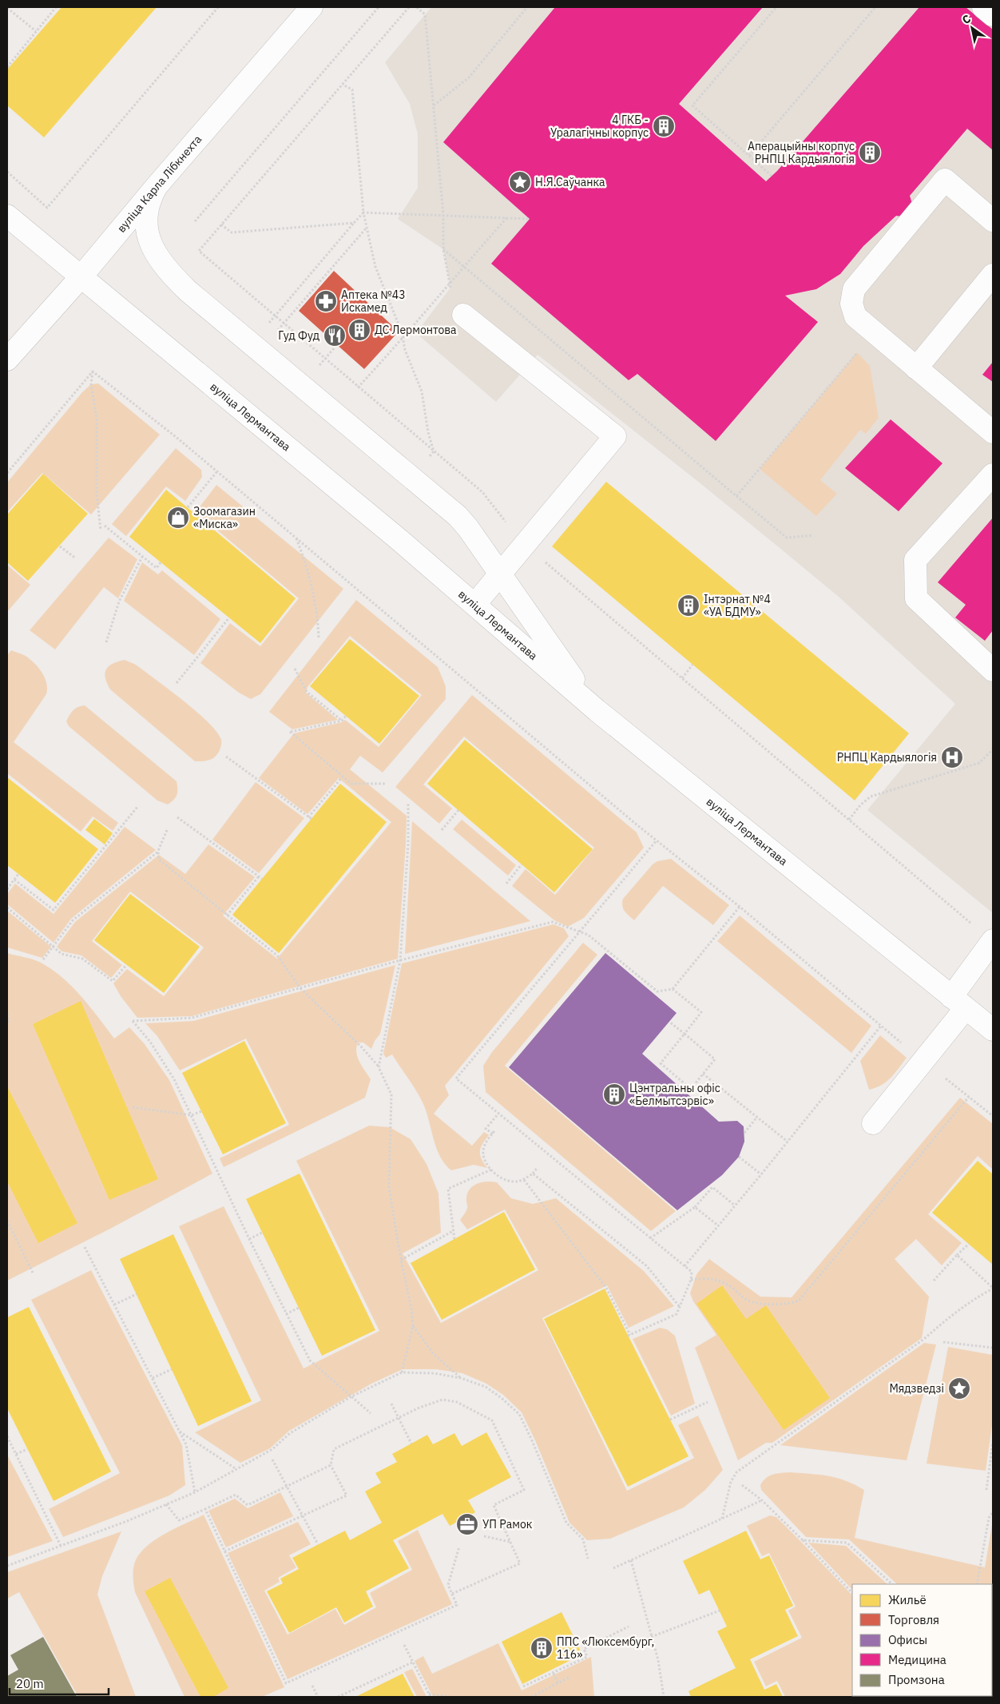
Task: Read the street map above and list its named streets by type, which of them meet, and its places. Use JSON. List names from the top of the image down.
{
  "streets": {
    "street": ["вуліца Карла Лібкнехта", "вуліца Лермантава"]
  },
  "crossings": [
    ["вуліца Карла Лібкнехта", "вуліца Лермантава"]
  ],
  "places": {
    "building": [
      "4 ГКБ - Уралагічны корпус",
      "Аперацыйны корпус РНПЦ Кардыялогія",
      "ДС Лермонтова",
      "Інтэрнат №4 «УА БДМУ»",
      "Цэнтральны офiс «Белмытсэрвіс»",
      "ППС «Люксембург, 116»"
    ],
    "place": ["Н.Я.Саўчанка", "Мядзведзі"],
    "pharmacy": ["Аптека №43 Искамед"],
    "restaurant": ["Гуд Фуд"],
    "shop": ["Зоомагазин «Миска»"],
    "hospital": ["РНПЦ Кардыялогія"],
    "office": ["УП Рамок"]
  },
  "legend": [
    "Жильё",
    "Торговля",
    "Офисы",
    "Медицина",
    "Промзона"
  ],
  "scale_bar": "20 m",
  "north": "top left"
}
